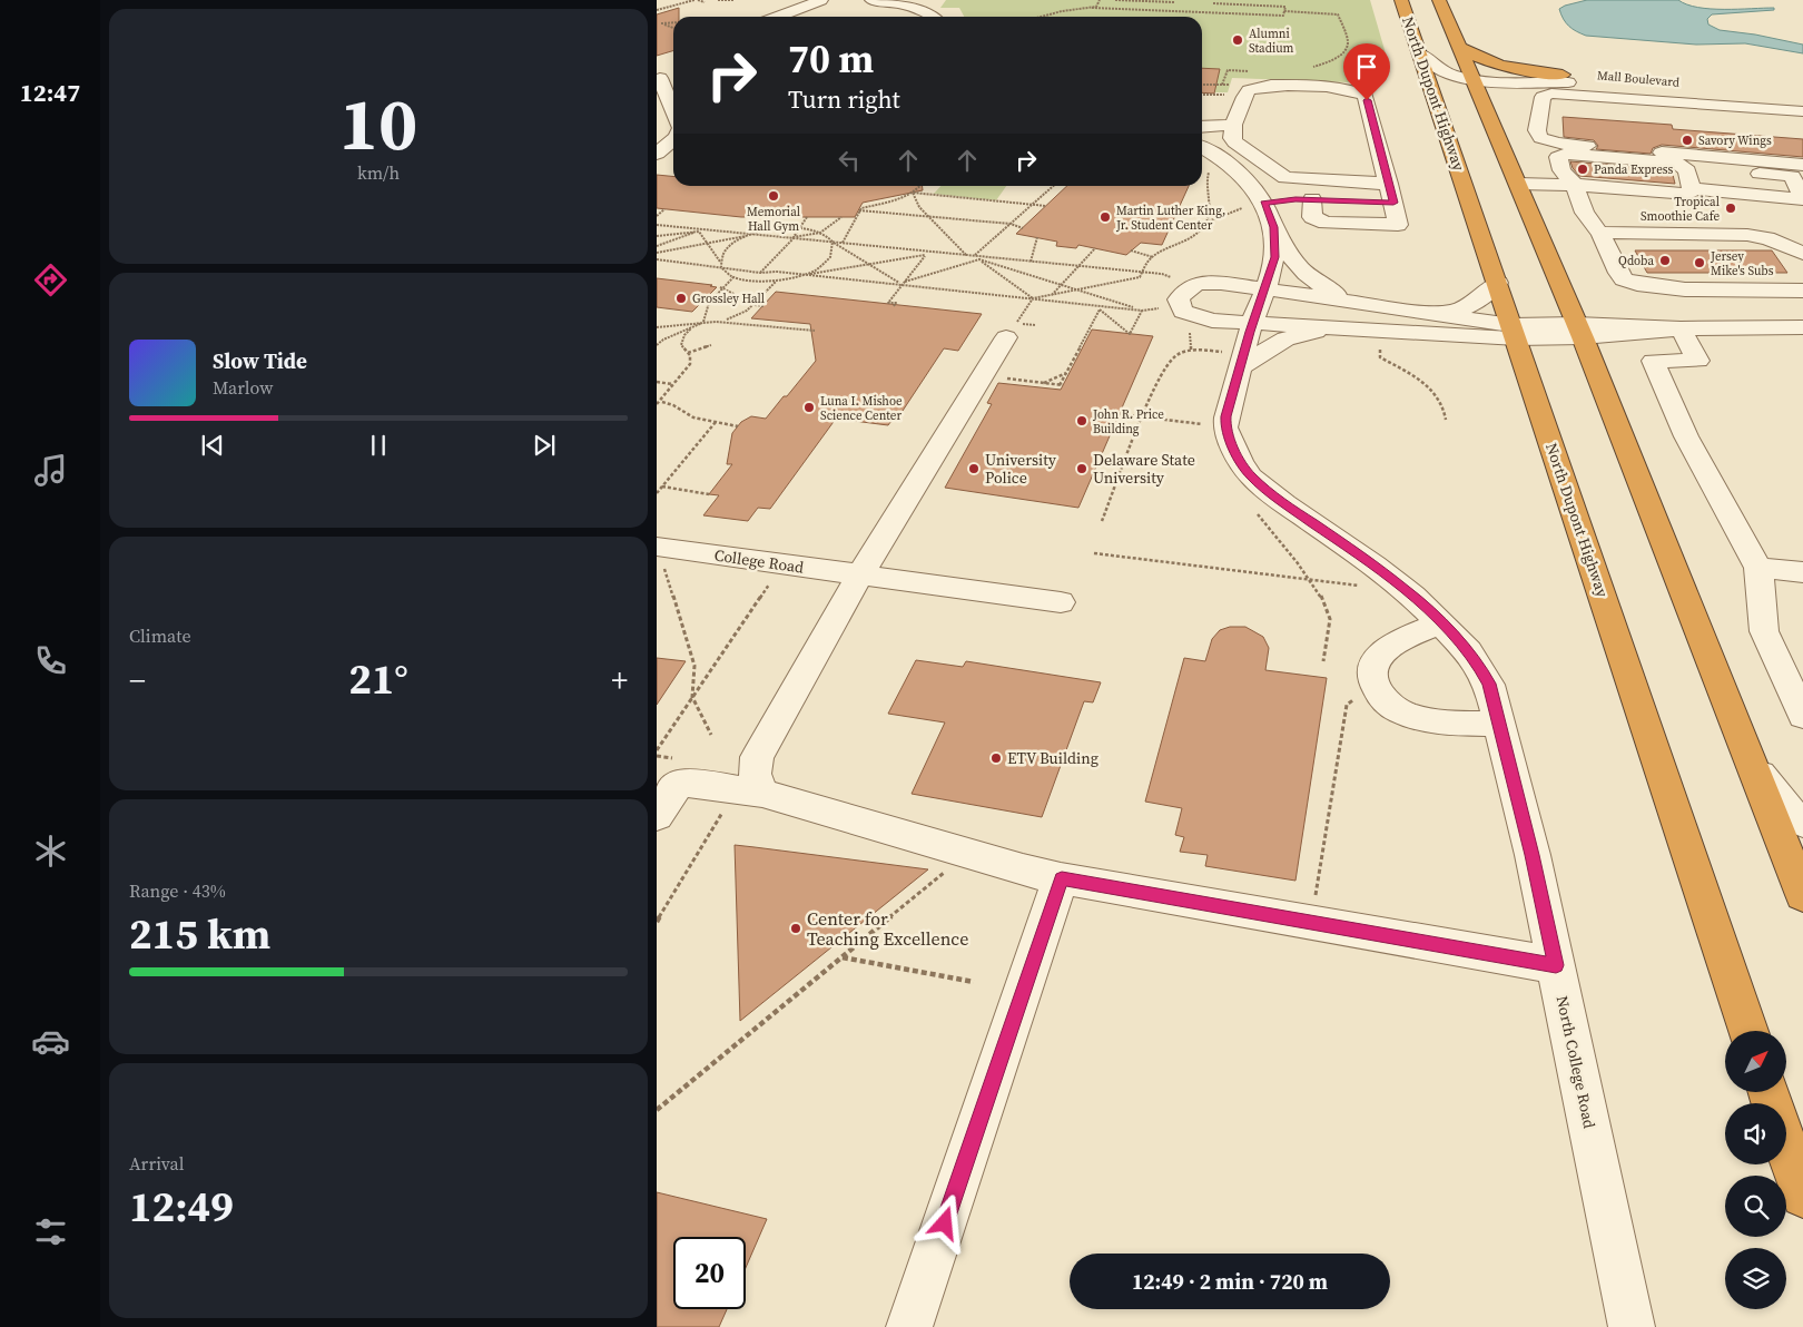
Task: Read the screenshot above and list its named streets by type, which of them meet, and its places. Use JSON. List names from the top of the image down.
{
  "streets": {
    "highway": ["North Dupont Highway"],
    "street": ["Mall Boulevard", "College Road", "North College Road"]
  },
  "crossings": [
    ["Mall Boulevard", "North Dupont Highway"]
  ],
  "places": [
    "Alumni Stadium",
    "Savory Wings",
    "Panda Express",
    "Memorial Hall Gym",
    "Tropical Smoothie Cafe",
    "Martin Luther King, Jr. Student Center",
    "Qdoba",
    "Jersey Mike's Subs",
    "Grossley Hall",
    "Luna I. Mishoe Science Center",
    "John R. Price Building",
    "University Police",
    "Delaware State University",
    "ETV Building",
    "Center for Teaching Excellence"
  ],
  "north": "top right",
  "page": {
    "tabs": "12:47",
    "tile": [
      ["10", "km/h"],
      "Climate",
      ["Range · 43%", "215 km"],
      ["Arrival", "12:49"]
    ],
    "turn": ["70 m", "Turn right"],
    "song": ["Slow Tide", "Marlow"],
    "heat": ["−", "21°", "+"],
    "limit": "20",
    "trip": "12:49 · 2 min · 720 m"
  }
}
